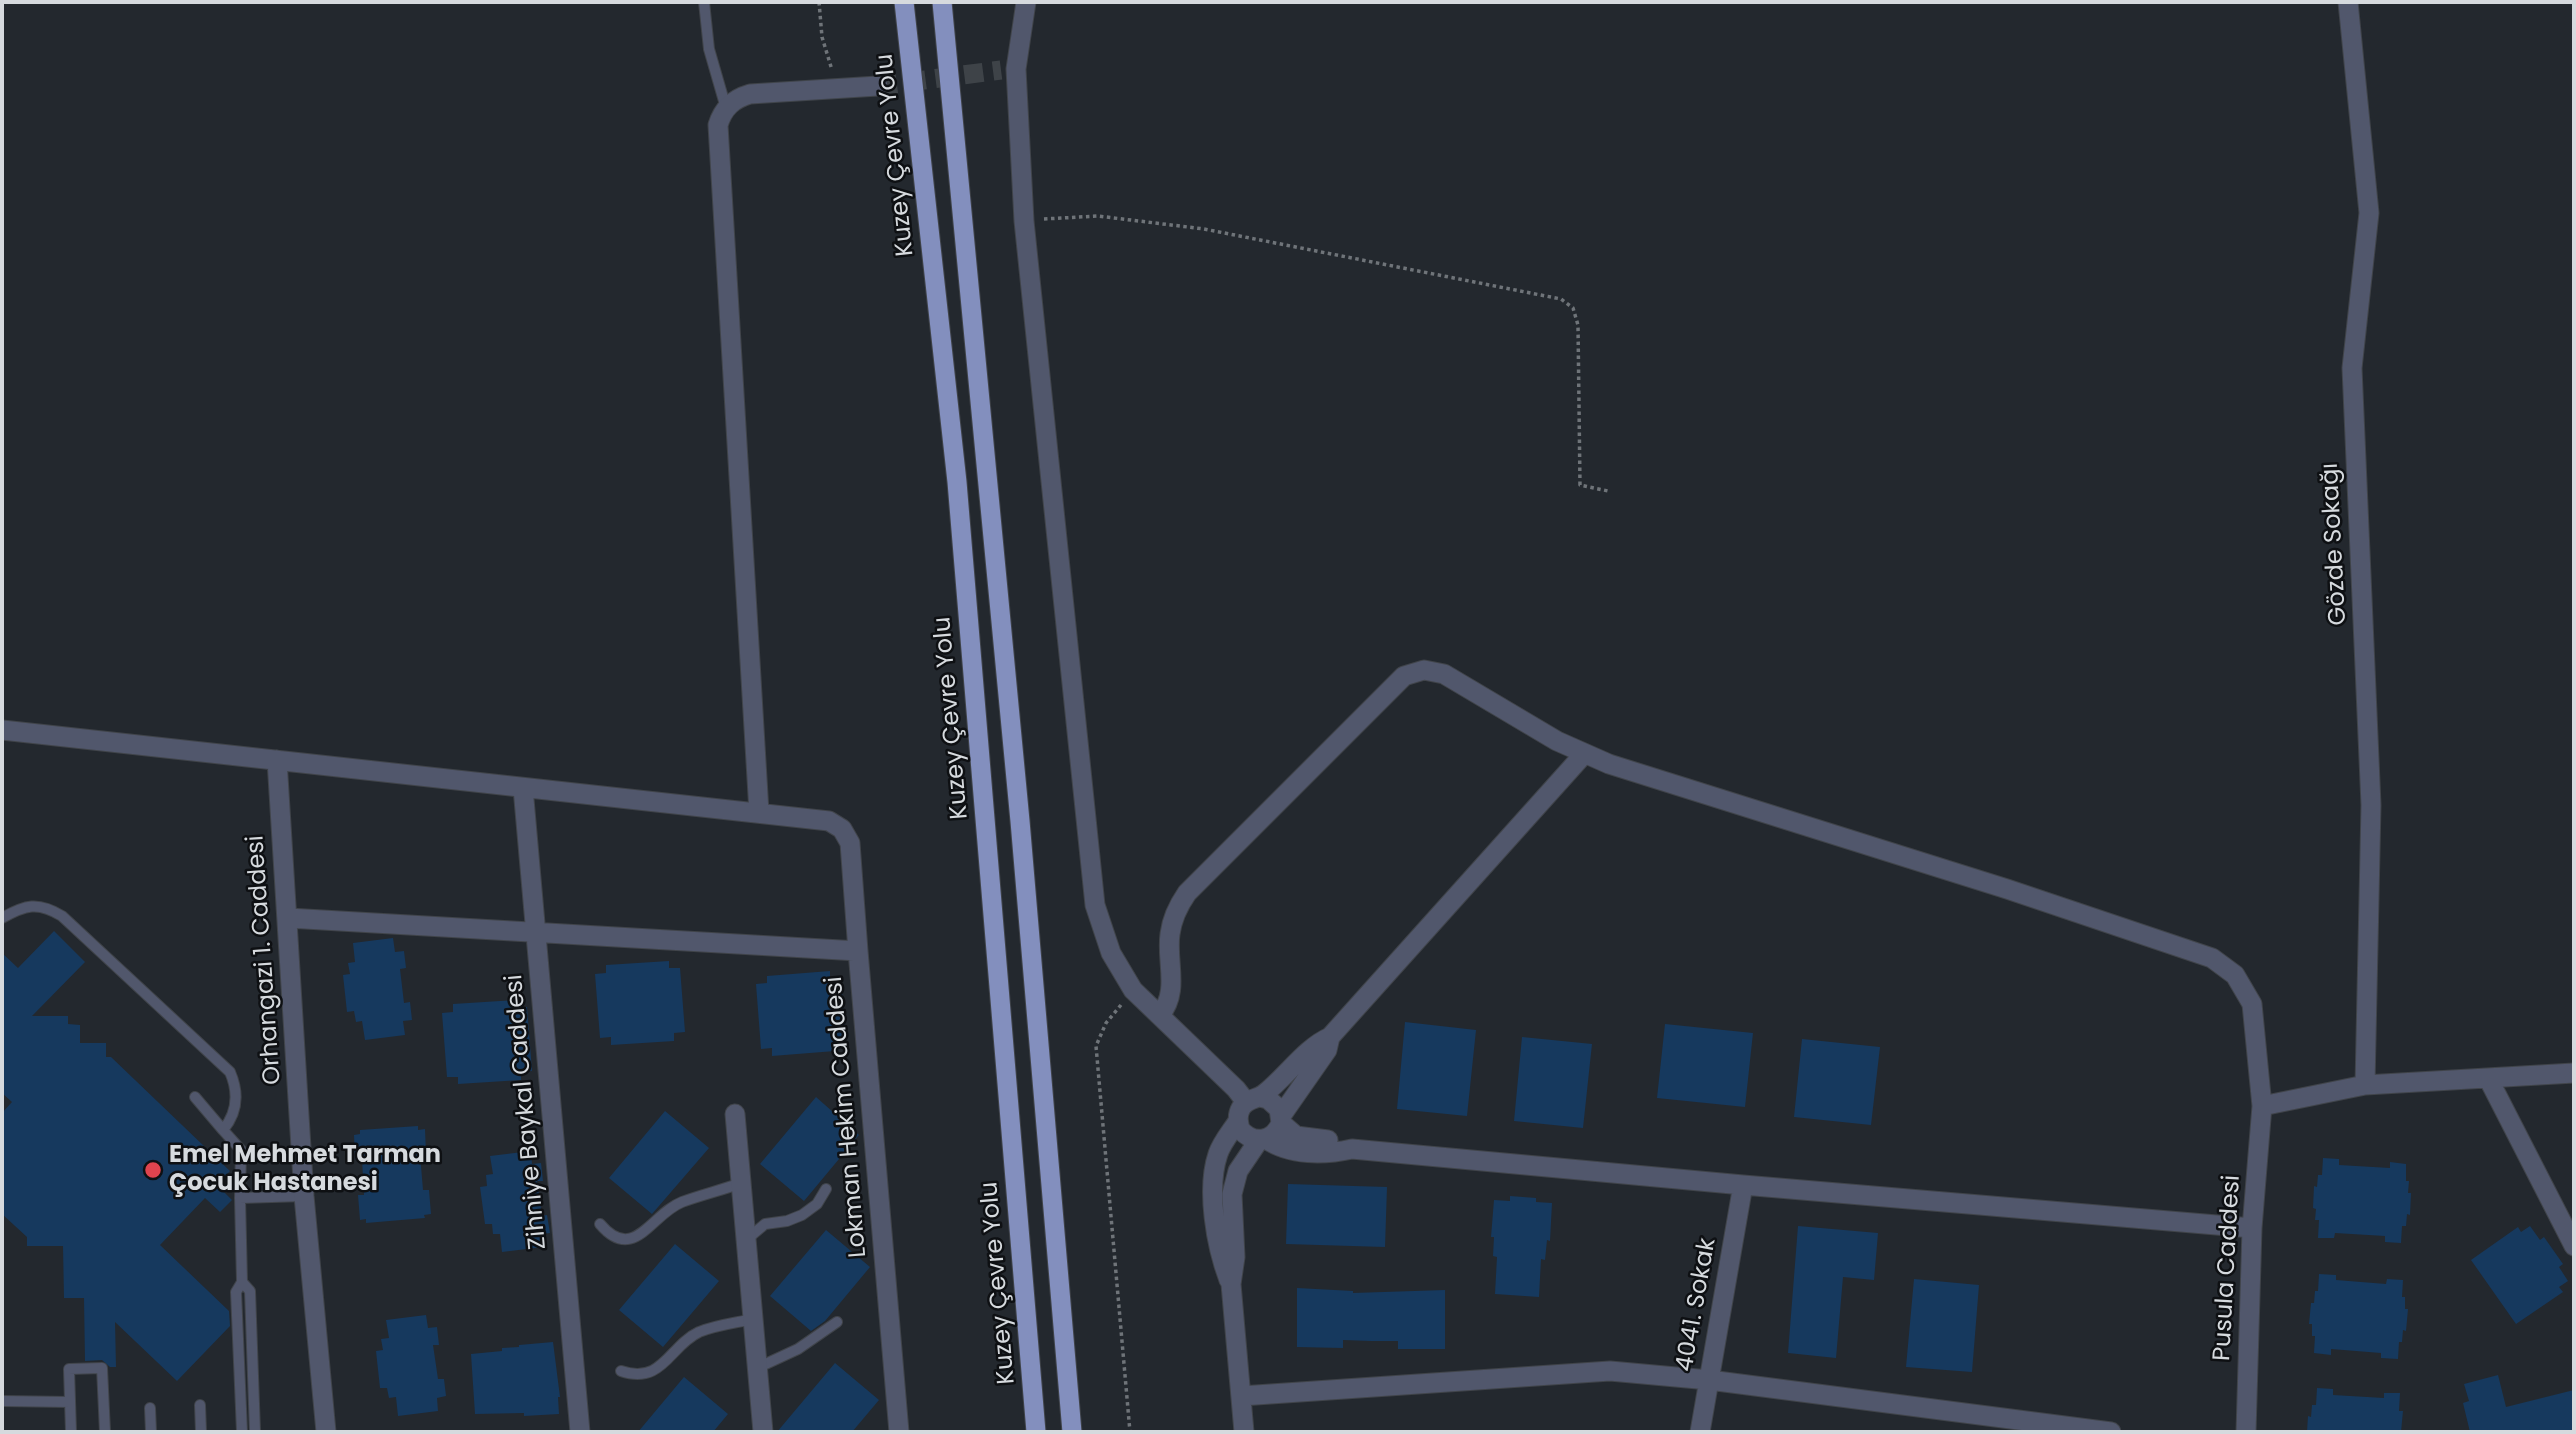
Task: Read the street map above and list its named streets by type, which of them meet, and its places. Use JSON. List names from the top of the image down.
{
  "streets": {
    "highway": ["Kuzey Çevre Yolu"],
    "street": [
      "Gözde Sokağı",
      "Orhangazi 1. Caddesi",
      "Zihniye Baykal Caddesi",
      "Lokman Hekim Caddesi",
      "Pusula Caddesi",
      "4041. Sokak"
    ]
  },
  "crossings": [
    ["Orhangazi 1. Caddesi", "Lokman Hekim Caddesi"],
    ["Zihniye Baykal Caddesi", "Lokman Hekim Caddesi"]
  ],
  "places": ["Emel Mehmet Tarman Çocuk Hastanesi"]
}
